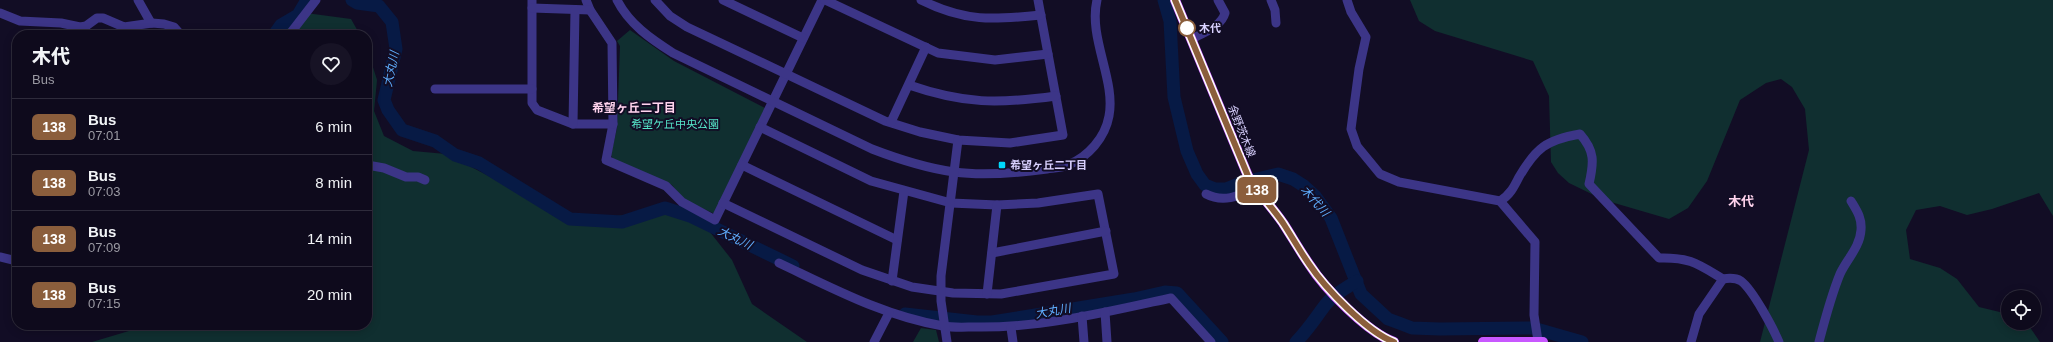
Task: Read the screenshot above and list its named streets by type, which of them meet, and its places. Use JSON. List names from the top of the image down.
{
  "streets": {
    "main road": ["余野茨木線"]
  },
  "districts": ["希望ヶ丘二丁目", "木代"],
  "water": ["大丸川", "木代川"],
  "parks": ["希望ケ丘中央公園"],
  "places": {
    "other": ["木代"],
    "transit": ["希望ヶ丘二丁目"]
  },
  "lines": ["bus line 138"],
  "page": {
    "on_map": "138",
    "heading": ["木代", "Bus"],
    "list": [
      {
        "mark": "138",
        "name": "Bus",
        "note": "07:01",
        "value": "6 min"
      },
      {
        "mark": "138",
        "name": "Bus",
        "note": "07:03",
        "value": "8 min"
      },
      {
        "mark": "138",
        "name": "Bus",
        "note": "07:09",
        "value": "14 min"
      },
      {
        "mark": "138",
        "name": "Bus",
        "note": "07:15",
        "value": "20 min"
      }
    ]
  }
}
